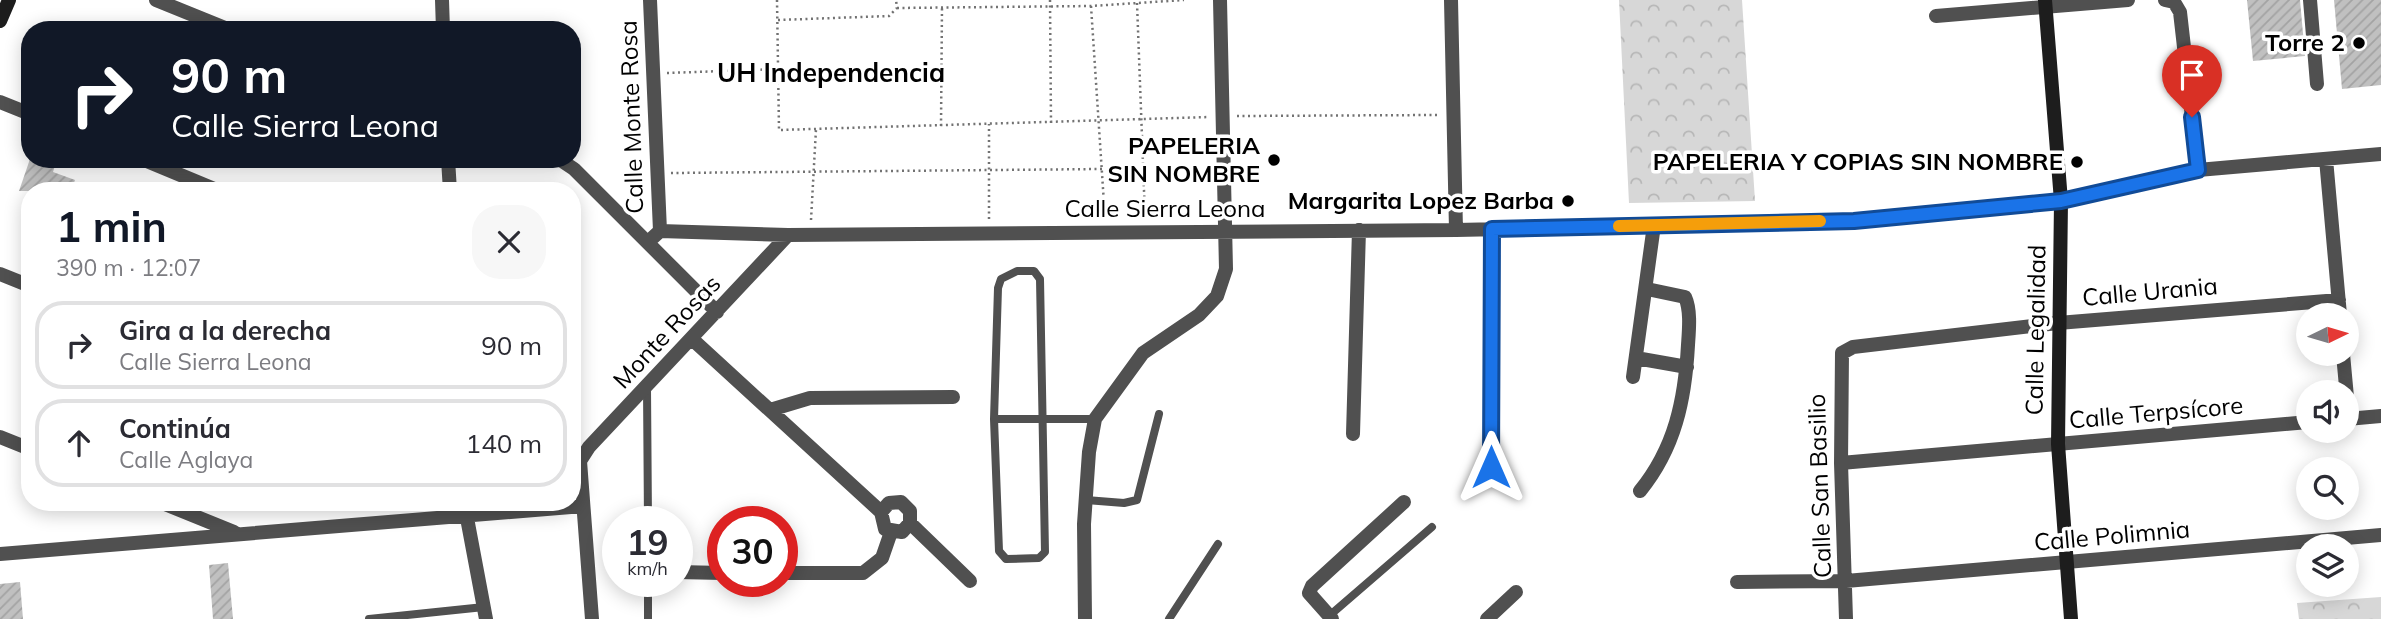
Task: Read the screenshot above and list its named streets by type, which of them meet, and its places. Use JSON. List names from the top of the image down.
{
  "streets": {
    "street": [
      "Calle Monte Rosa",
      "Calle Sierra Leona",
      "Calle Urania",
      "Calle Legalidad",
      "Monte Rosas",
      "Calle Terpsícore",
      "Calle San Basilio",
      "Calle Polimnia"
    ]
  },
  "crossings": [
    ["Calle Monte Rosa", "Calle Sierra Leona"],
    ["Calle Sierra Leona", "Calle Legalidad"],
    ["Calle Sierra Leona", "Monte Rosas"],
    ["Calle Urania", "Calle Legalidad"],
    ["Calle Urania", "Calle San Basilio"],
    ["Calle Legalidad", "Calle Terpsícore"],
    ["Calle Legalidad", "Calle Polimnia"],
    ["Calle Terpsícore", "Calle San Basilio"],
    ["Calle San Basilio", "Calle Polimnia"]
  ],
  "districts": ["UH Independencia"],
  "places": [
    "Torre 2",
    "PAPELERIA SIN NOMBRE",
    "PAPELERIA Y COPIAS SIN NOMBRE",
    "Margarita Lopez Barba"
  ],
  "north": "right",
  "page": {
    "turn": ["90 m", "Calle Sierra Leona"],
    "heading": ["1 min", "390 m · 12:07"],
    "list": [
      {
        "name": "Gira a la derecha",
        "note": "Calle Sierra Leona",
        "value": "90 m"
      },
      {
        "name": "Continúa",
        "note": "Calle Aglaya",
        "value": "140 m"
      }
    ],
    "speed": "19 km/h",
    "limit": "30"
  }
}
